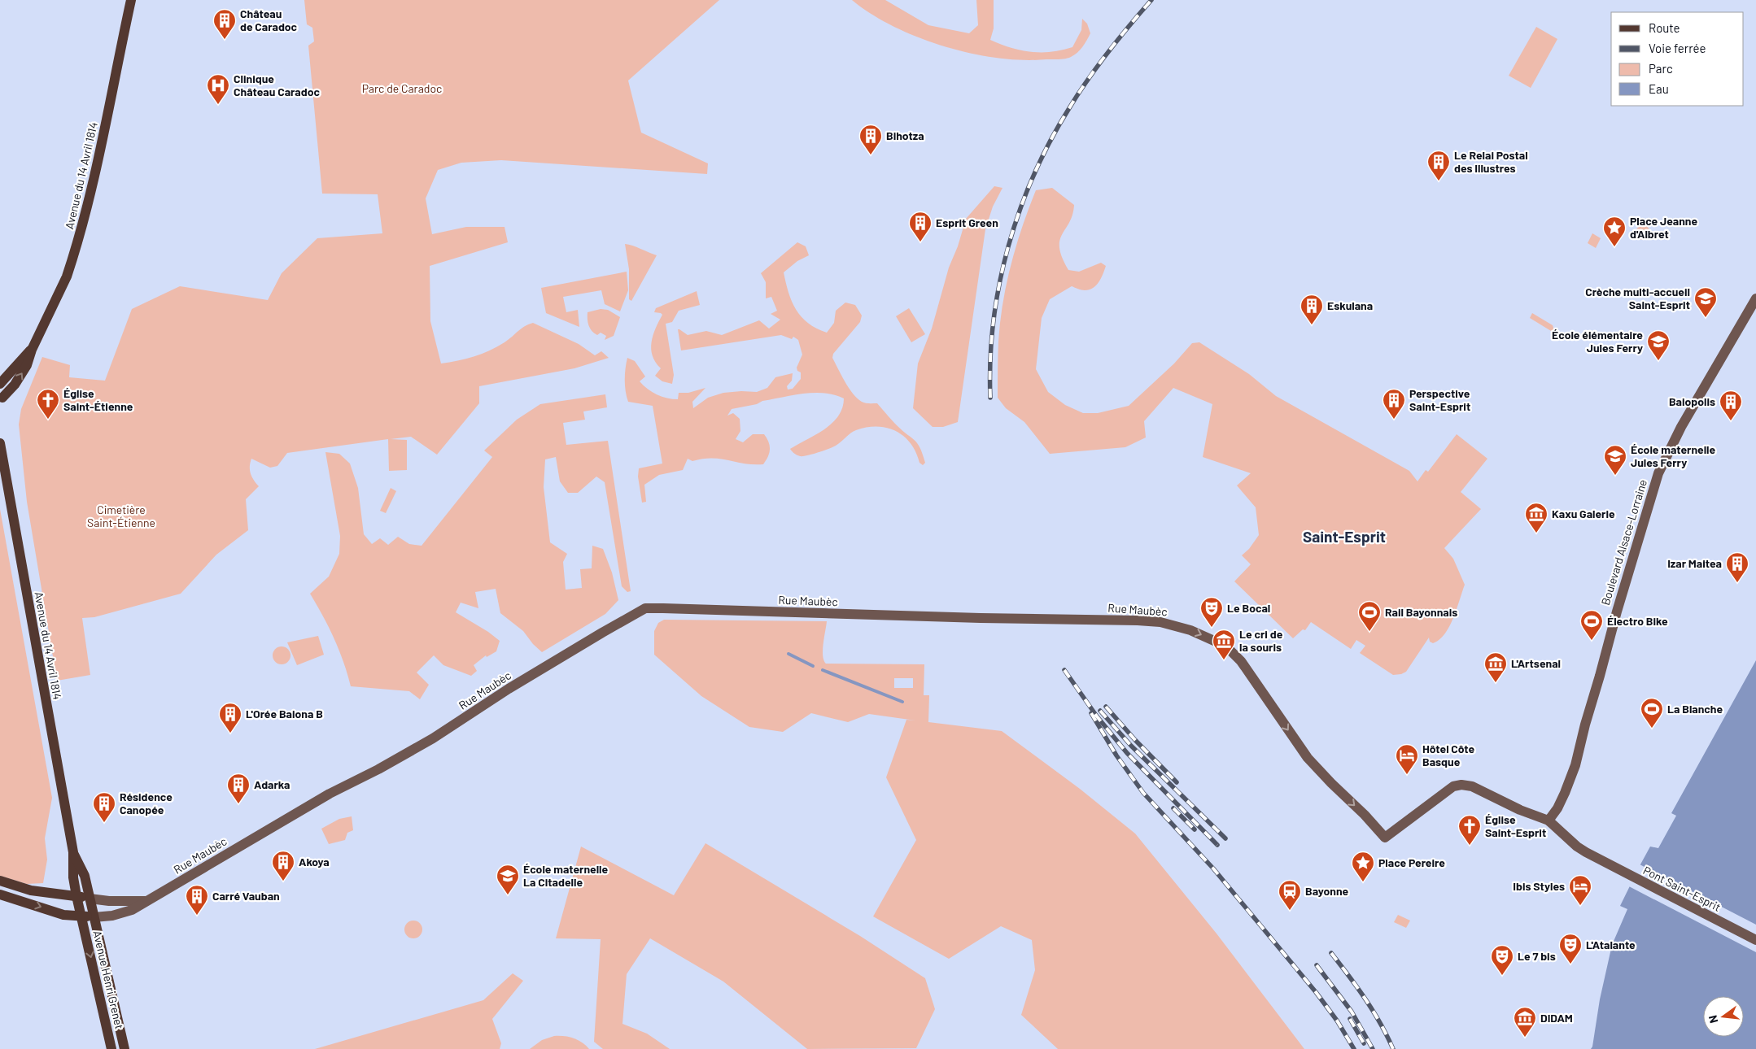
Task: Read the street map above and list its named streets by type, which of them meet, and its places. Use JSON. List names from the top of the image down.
{
  "streets": {
    "main road": [
      "Avenue du 14 Avril 1814",
      "Boulevard Alsace-Lorraine",
      "Rue Maubèc",
      "Pont Saint-Esprit",
      "Avenue Henri Grenet"
    ]
  },
  "crossings": [
    ["Avenue du 14 Avril 1814", "Rue Maubèc"],
    ["Avenue du 14 Avril 1814", "Avenue Henri Grenet"],
    ["Boulevard Alsace-Lorraine", "Rue Maubèc"],
    ["Boulevard Alsace-Lorraine", "Pont Saint-Esprit"],
    ["Rue Maubèc", "Pont Saint-Esprit"],
    ["Rue Maubèc", "Avenue Henri Grenet"]
  ],
  "one_way": ["Rue Maubèc"],
  "districts": ["Saint-Esprit"],
  "parks": ["Parc de Caradoc", "Cimetière Saint-Étienne"],
  "places": {
    "building": [
      "Château de Caradoc",
      "Bihotza",
      "Le Relai Postal des Illustres",
      "Esprit Green",
      "Eskulana",
      "Perspective Saint-Esprit",
      "Baiopolis",
      "Izar Maitea",
      "L'Orée Baiona B",
      "Adarka",
      "Résidence Canopée",
      "Akoya",
      "Carré Vauban"
    ],
    "hospital": ["Clinique Château Caradoc"],
    "place": ["Place Jeanne d'Albret", "Place Pereire"],
    "school or university": [
      "Crèche multi-accueil Saint-Esprit",
      "École élémentaire Jules Ferry",
      "École maternelle Jules Ferry",
      "École maternelle La Citadelle"
    ],
    "church": ["Église Saint-Étienne", "Église Saint-Esprit"],
    "museum": [
      "Kaxu Galerie",
      "Le cri de la souris",
      "L'Artsenal",
      "DIDAM"
    ],
    "theatre": ["Le Bocal", "L'Atalante", "Le 7 bis"],
    "sports": ["Rail Bayonnais", "Électro Bike", "La Blanche"],
    "hotel": ["Hôtel Côte Basque", "Ibis Styles"],
    "station": ["Bayonne"]
  },
  "legend": [
    "Route",
    "Voie ferrée",
    "Parc",
    "Eau"
  ],
  "north": "left"
}
